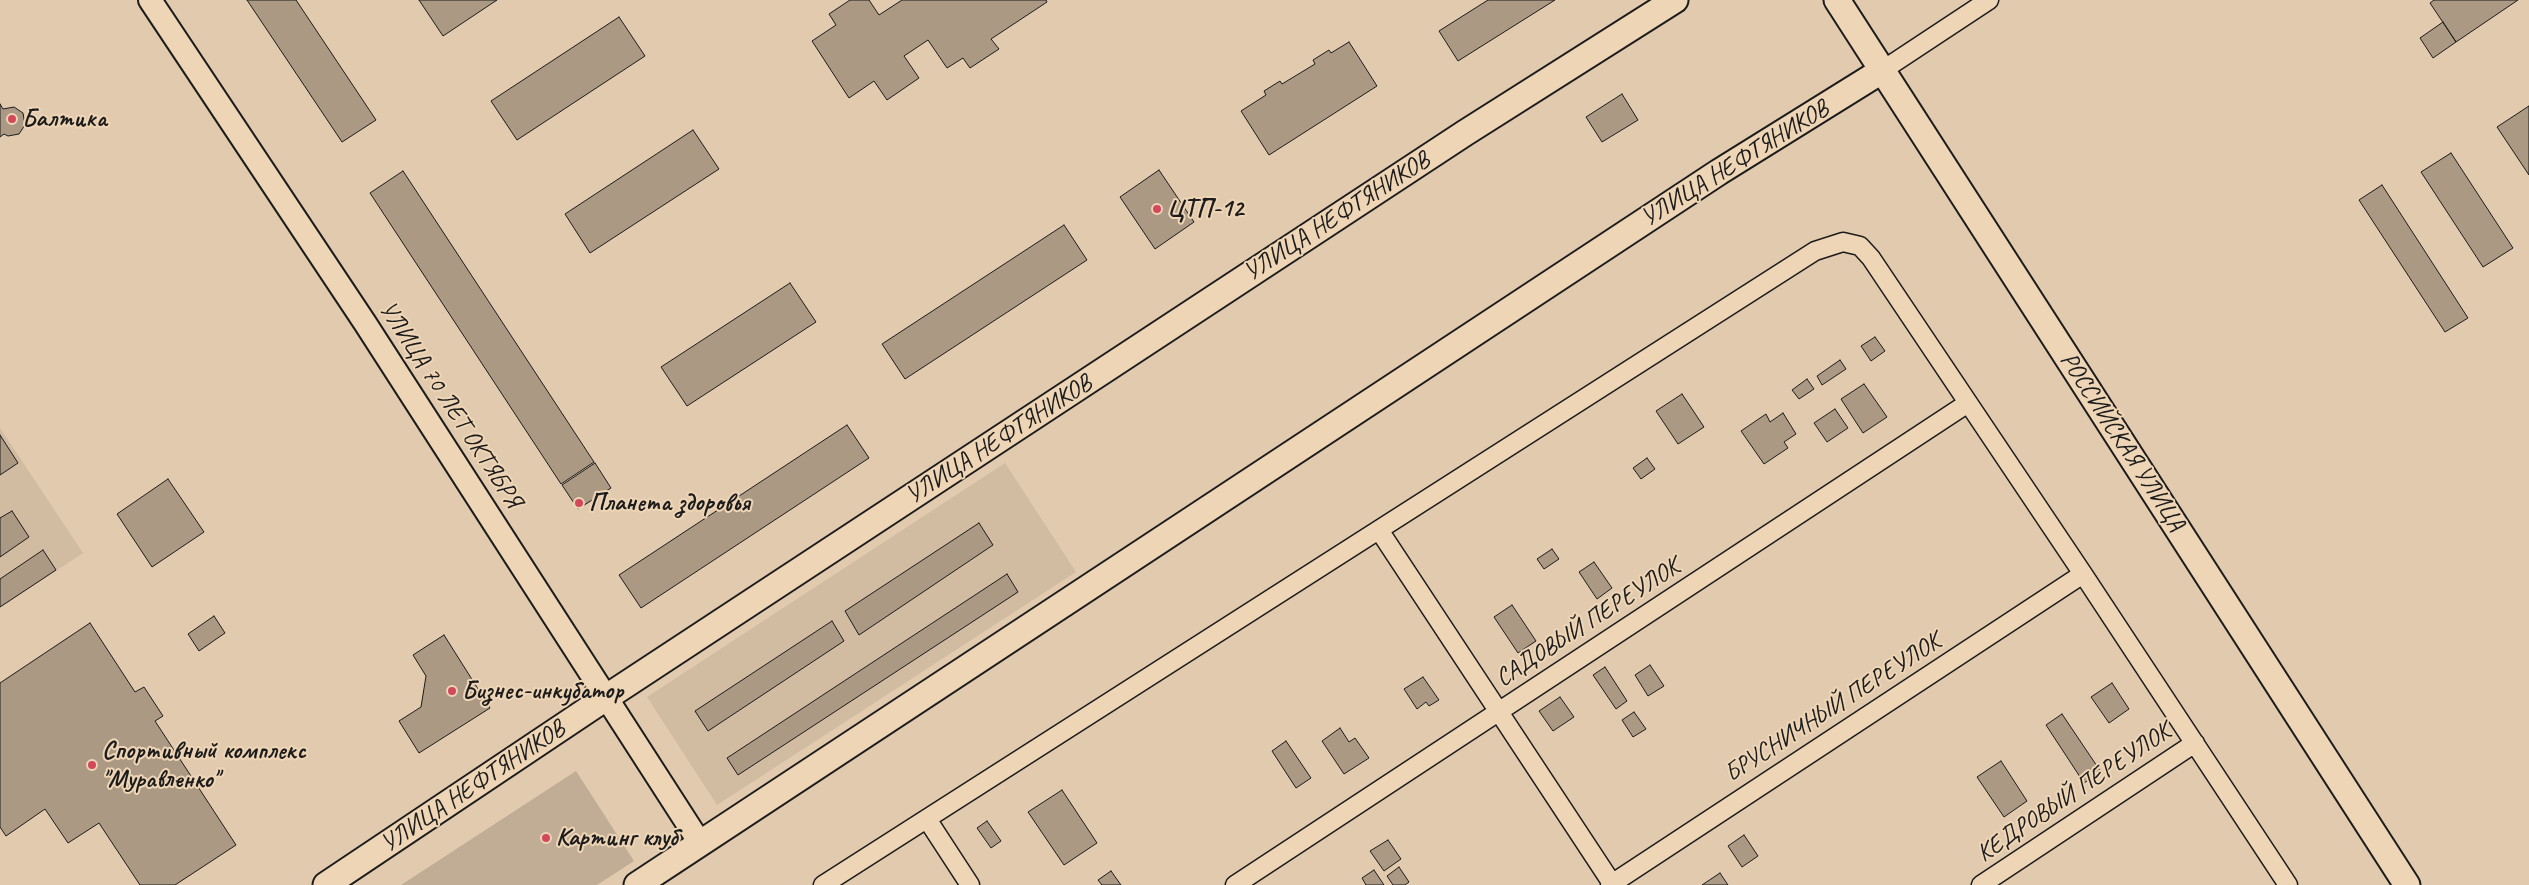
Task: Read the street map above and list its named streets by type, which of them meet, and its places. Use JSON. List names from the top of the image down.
{
  "streets": {
    "main road": ["УЛИЦА НЕФТЯНИКОВ", "РОССИЙСКАЯ УЛИЦА"],
    "street": [
      "УЛИЦА 70 ЛЕТ ОКТЯБРЯ",
      "САДОВЫЙ ПЕРЕУЛОК",
      "БРУСНИЧНЫЙ ПЕРЕУЛОК",
      "КЕДРОВЫЙ ПЕРЕУЛОК"
    ]
  },
  "crossings": [
    ["УЛИЦА НЕФТЯНИКОВ", "УЛИЦА 70 ЛЕТ ОКТЯБРЯ"],
    ["УЛИЦА НЕФТЯНИКОВ", "РОССИЙСКАЯ УЛИЦА"]
  ],
  "places": [
    "Балтика",
    "ЦТП-12",
    "Планета здоровья",
    "Бизнес-инкубатор",
    "Спортивный комплекс \"Муравленко\"",
    "Картинг клуб"
  ]
}
